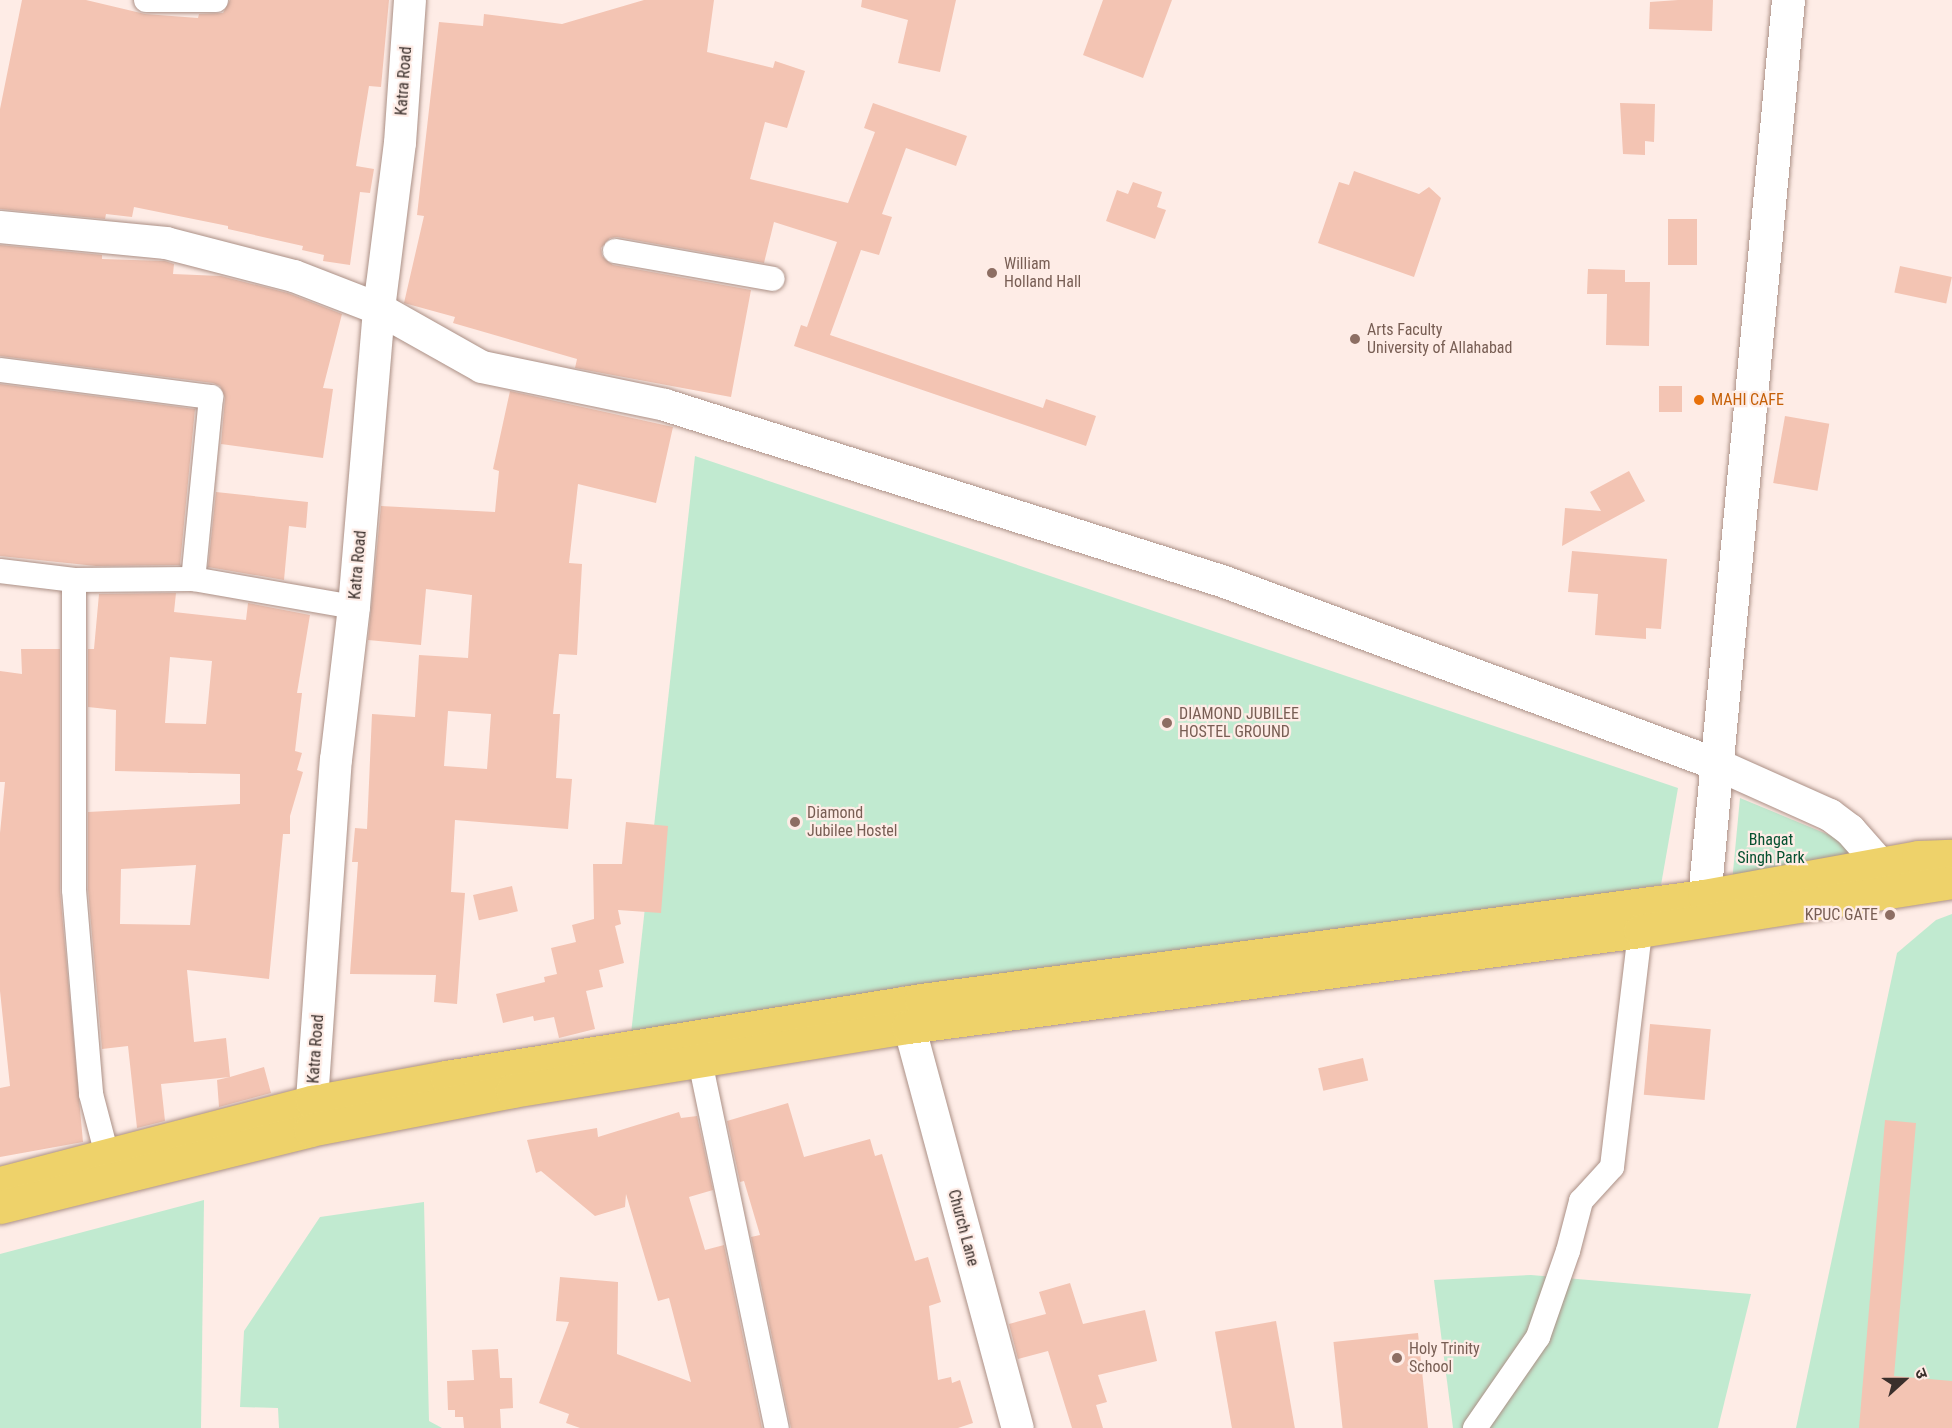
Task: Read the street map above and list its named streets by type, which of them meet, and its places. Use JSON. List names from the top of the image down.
{
  "streets": {
    "street": ["Katra Road", "Church Lane"]
  },
  "parks": ["Bhagat Singh Park"],
  "places": [
    "William Holland Hall",
    "Arts Faculty University of Allahabad",
    "MAHI CAFE",
    "DIAMOND JUBILEE HOSTEL GROUND",
    "Diamond Jubilee Hostel",
    "KPUC GATE",
    "Holy Trinity School"
  ],
  "north": "right"
}
